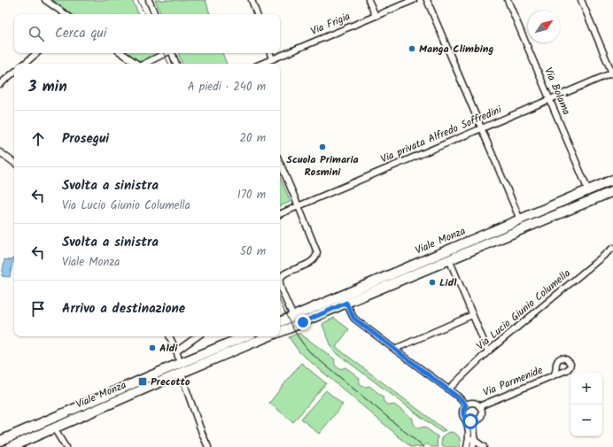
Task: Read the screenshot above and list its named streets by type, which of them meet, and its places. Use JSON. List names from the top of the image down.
{
  "streets": {
    "main road": ["Viale Monza"],
    "street": [
      "Via Frigia",
      "Via Bolama",
      "Via privata Alfredo Soffredini",
      "Via Lucio Giunio Columella",
      "Via Parmenide"
    ]
  },
  "crossings": [
    ["Via Bolama", "Via privata Alfredo Soffredini"],
    ["Via Bolama", "Viale Monza"]
  ],
  "places": {
    "other": [
      "Manga Climbing",
      "Scuola Primaria Rosmini",
      "Lidl",
      "Aldi"
    ],
    "transit": ["Precotto"]
  },
  "north": "top right",
  "page": {
    "search": "Cerca qui",
    "heading": ["3 min", "A piedi · 240 m"],
    "list": [
      ["Prosegui", "20 m"],
      ["Svolta a sinistra", "Via Lucio Giunio Columella", "170 m"],
      ["Svolta a sinistra", "Viale Monza", "50 m"],
      "Arrivo a destinazione"
    ],
    "map_buttons": ["+", "−"]
  }
}
